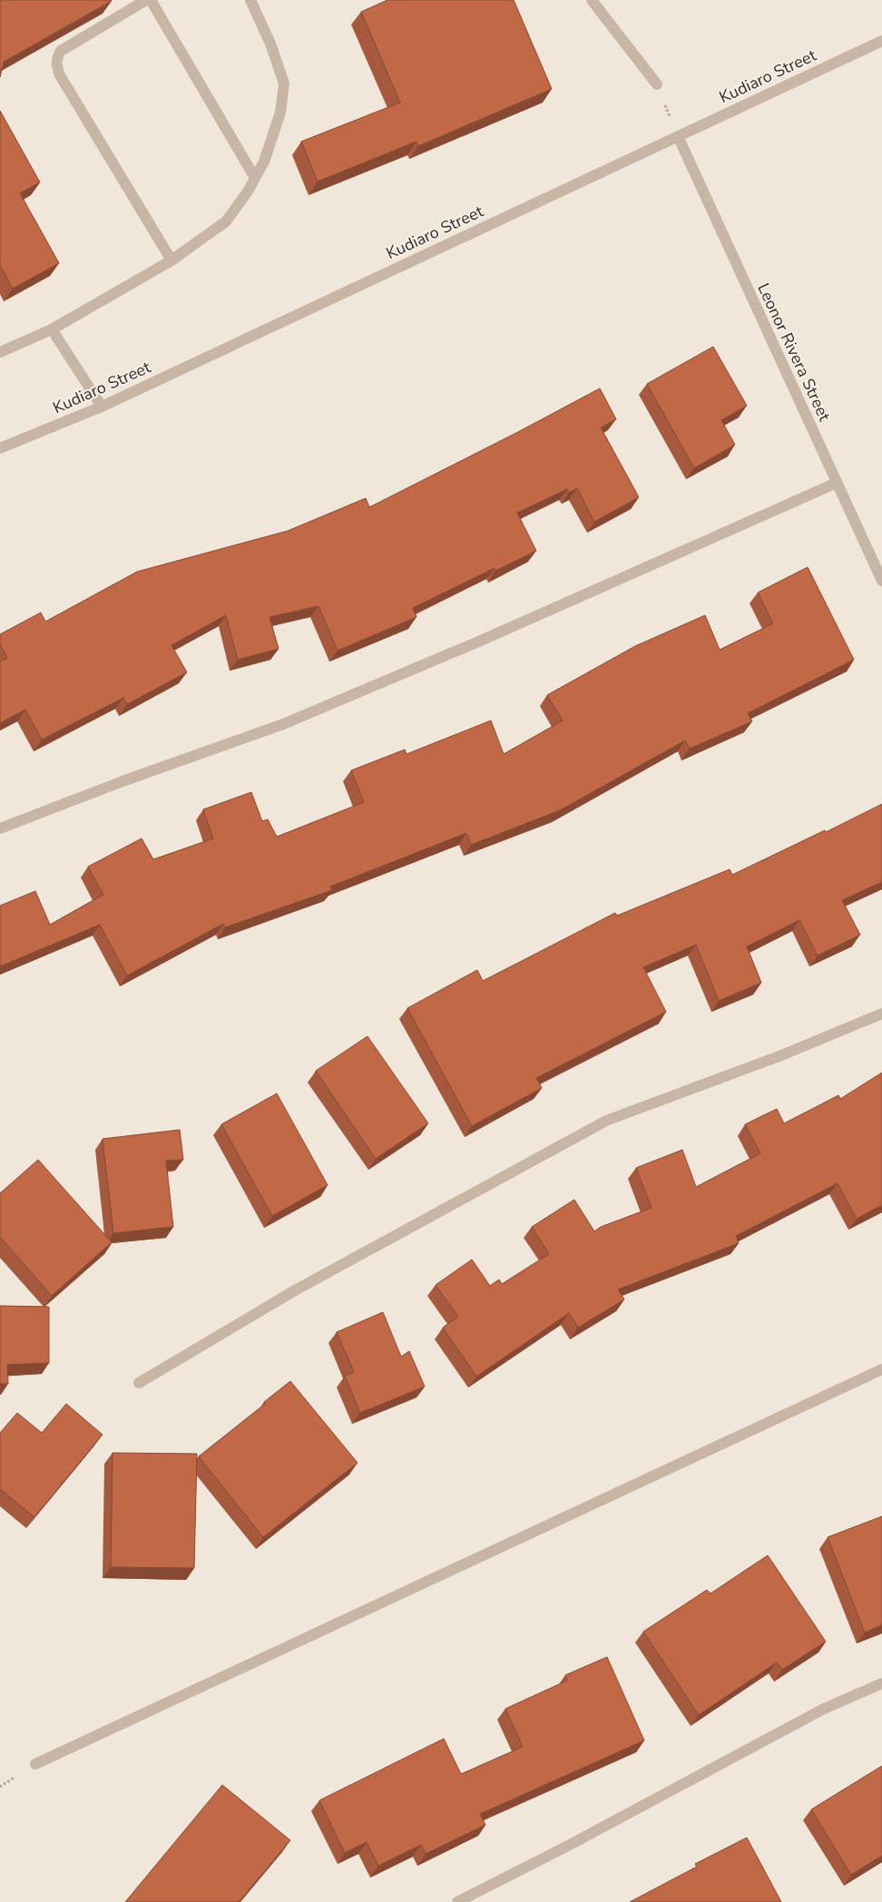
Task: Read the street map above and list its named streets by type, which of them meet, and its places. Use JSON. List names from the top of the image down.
{
  "streets": {
    "street": ["Kudiaro Street", "Leonor Rivera Street"]
  },
  "crossings": [
    ["Kudiaro Street", "Leonor Rivera Street"]
  ]
}
